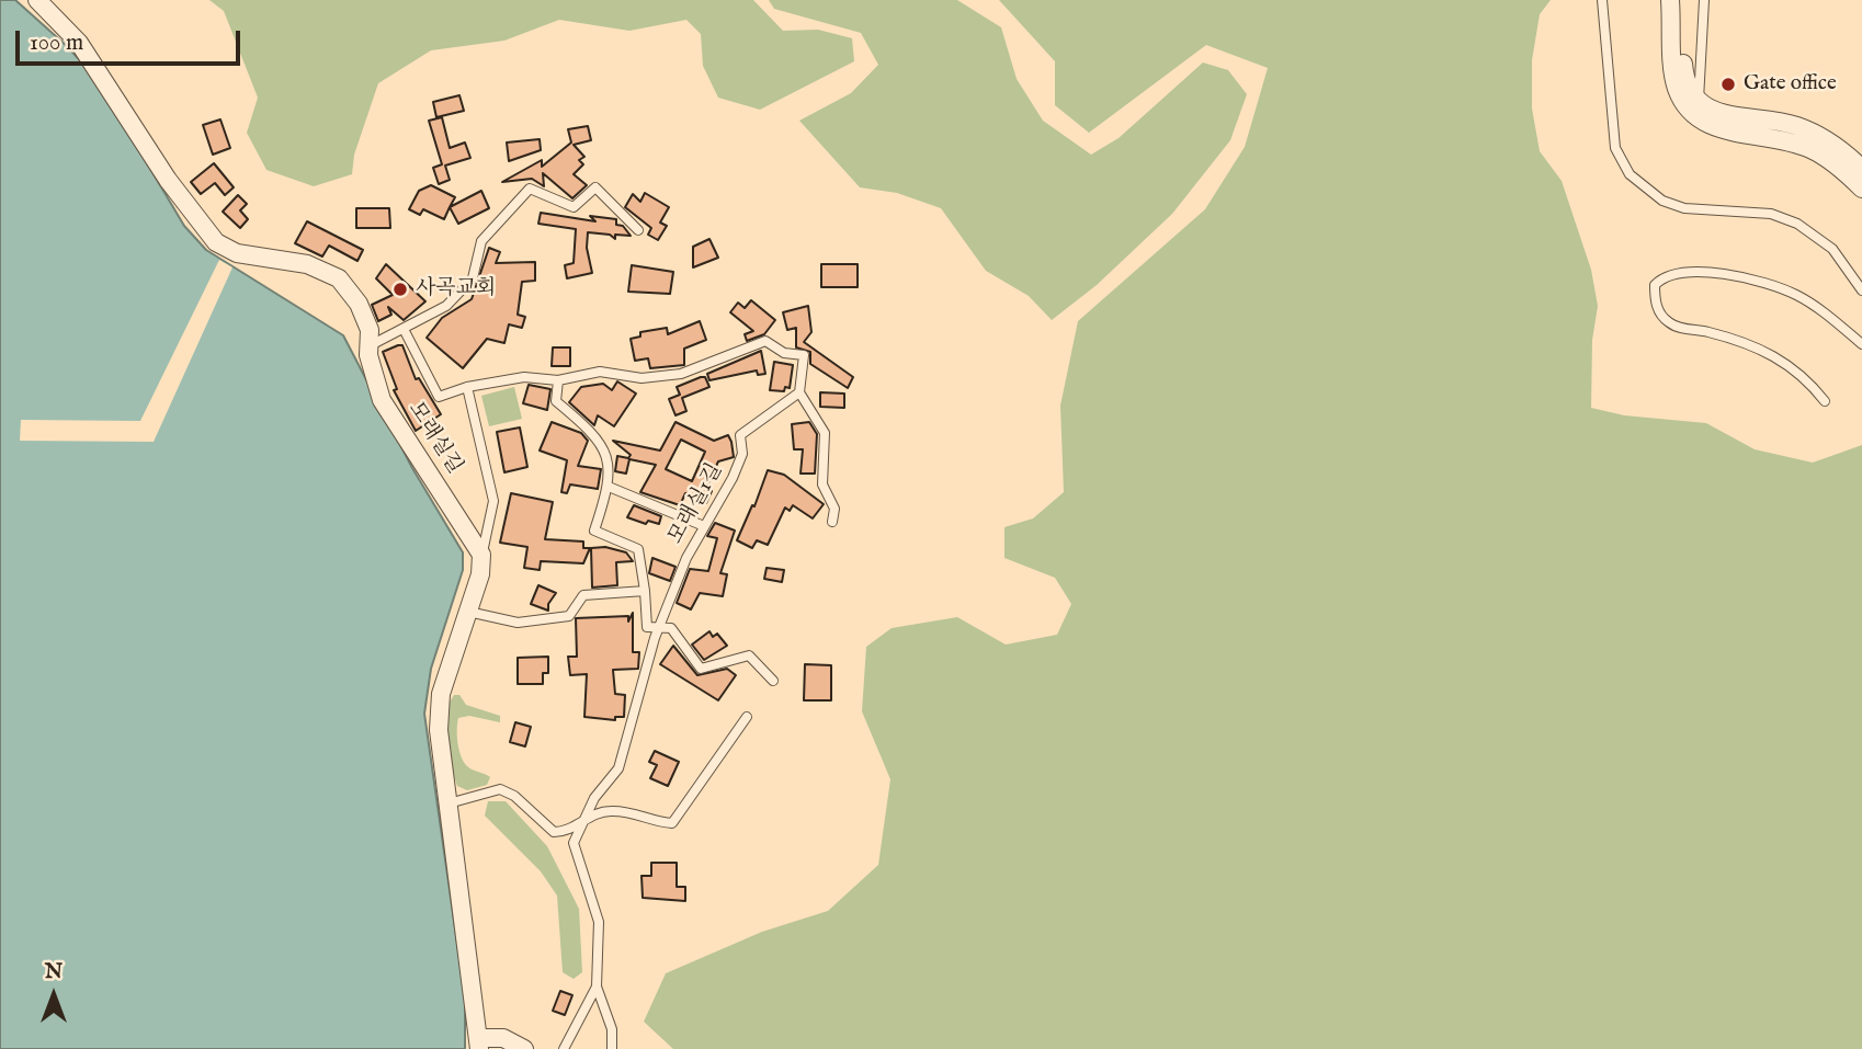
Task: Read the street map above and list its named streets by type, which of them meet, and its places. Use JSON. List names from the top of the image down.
{
  "streets": {
    "street": ["모래실길"],
    "lane": ["모래실1길"]
  },
  "places": ["Gate office", "사곡교회"],
  "scale_bar": "100 m",
  "north": "top"
}
